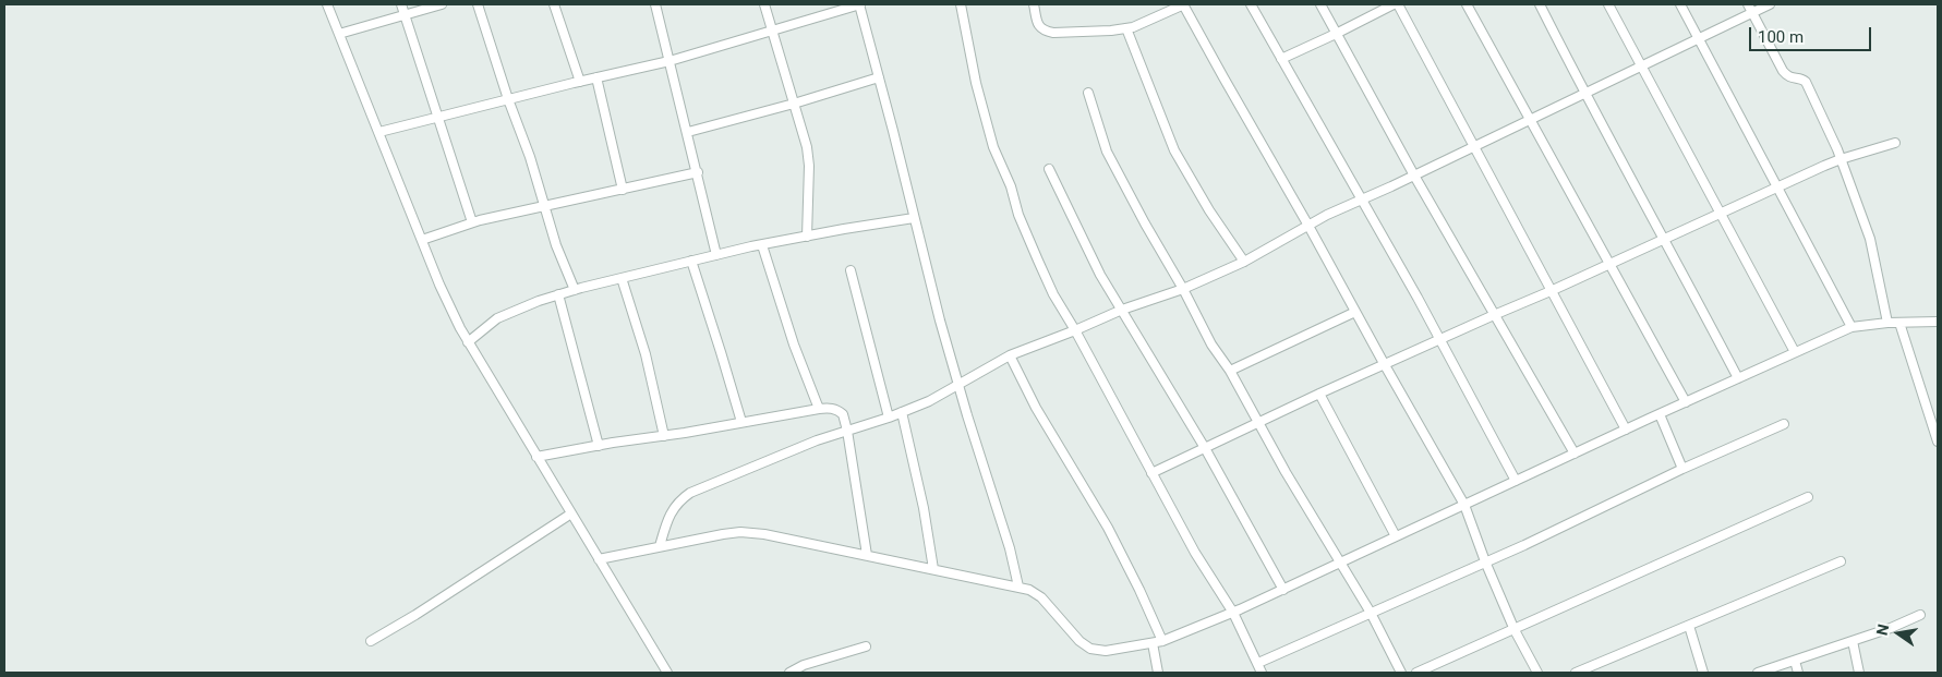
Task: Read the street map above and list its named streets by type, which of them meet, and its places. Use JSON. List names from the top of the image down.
{
  "scale_bar": "100 m",
  "north": "left"
}
